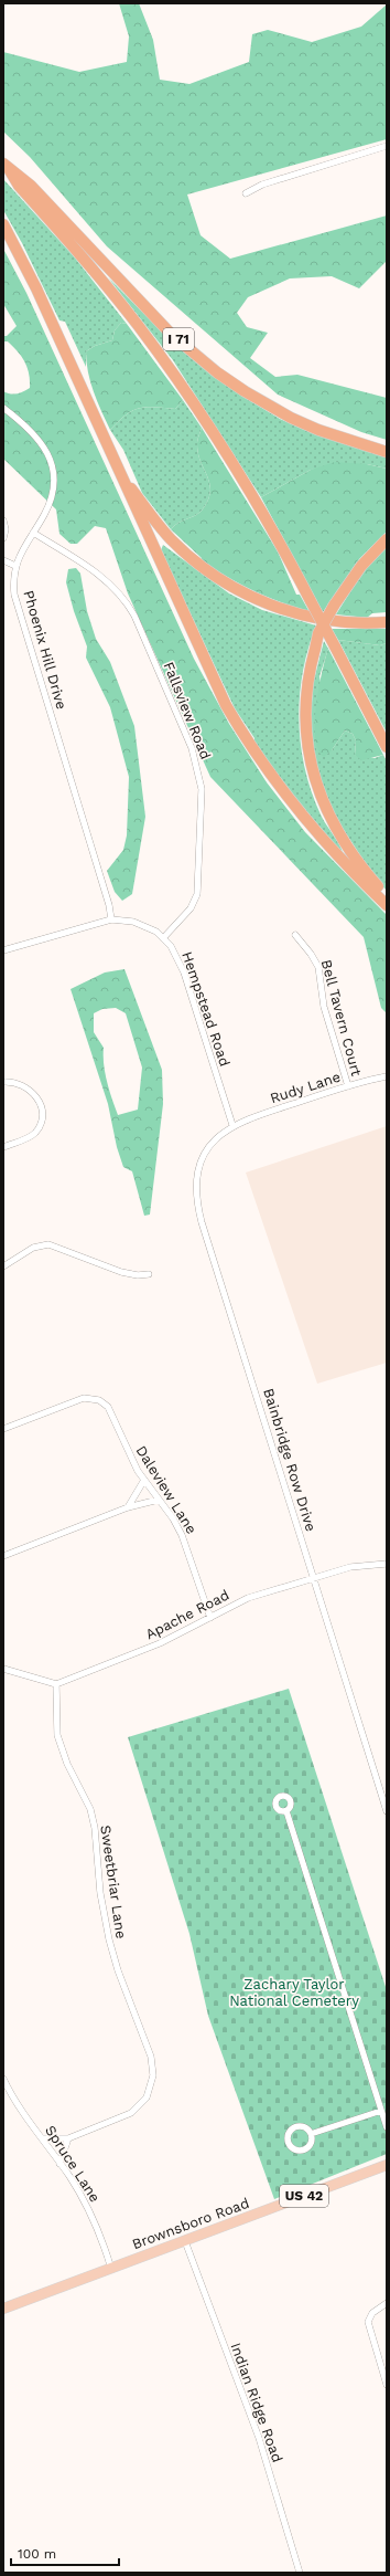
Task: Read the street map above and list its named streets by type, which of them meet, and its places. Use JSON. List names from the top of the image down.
{
  "streets": {
    "highway": ["I 71"],
    "main road": ["US 42", "Brownsboro Road"],
    "street": [
      "Phoenix Hill Drive",
      "Fallsview Road",
      "Hempstead Road",
      "Bell Tavern Court",
      "Rudy Lane",
      "Bainbridge Row Drive",
      "Daleview Lane",
      "Apache Road",
      "Sweetbriar Lane",
      "Spruce Lane",
      "Indian Ridge Road"
    ]
  },
  "crossings": [
    ["Phoenix Hill Drive", "Fallsview Road"],
    ["Phoenix Hill Drive", "Hempstead Road"],
    ["Fallsview Road", "Hempstead Road"],
    ["Hempstead Road", "Rudy Lane"],
    ["Hempstead Road", "Bainbridge Row Drive"],
    ["Bell Tavern Court", "Rudy Lane"],
    ["Rudy Lane", "Bainbridge Row Drive"],
    ["Bainbridge Row Drive", "Apache Road"],
    ["Daleview Lane", "Apache Road"],
    ["Apache Road", "Sweetbriar Lane"],
    ["Sweetbriar Lane", "Spruce Lane"],
    ["Spruce Lane", "Brownsboro Road"],
    ["Brownsboro Road", "Indian Ridge Road"]
  ],
  "parks": ["Zachary Taylor National Cemetery"],
  "scale_bar": "100 m"
}
